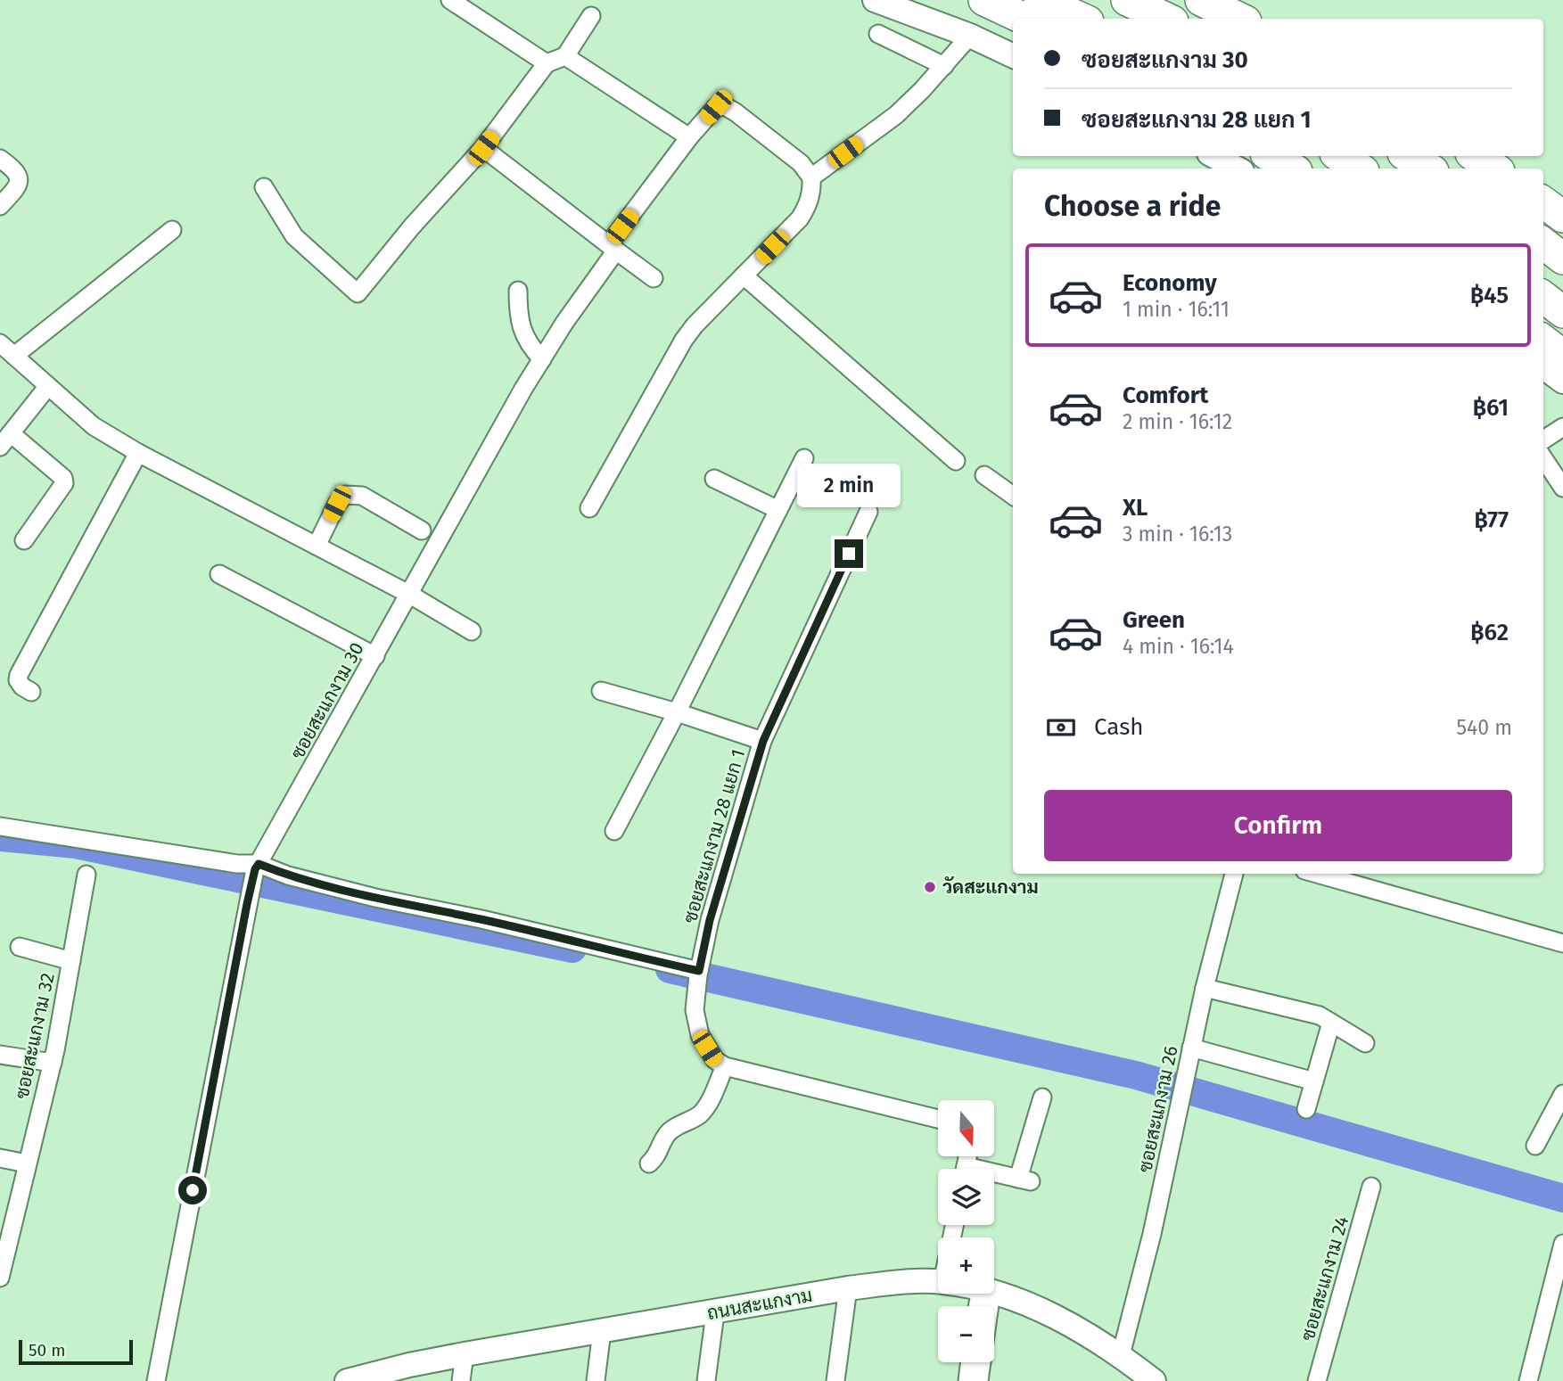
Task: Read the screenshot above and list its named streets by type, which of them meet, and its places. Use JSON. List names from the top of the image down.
{
  "streets": {
    "street": [
      "ซอยสะแกงาม 30",
      "ซอยสะแกงาม 28 แยก 1",
      "ซอยสะแกงาม 32",
      "ซอยสะแกงาม 26",
      "ซอยสะแกงาม 24",
      "ถนนสะแกงาม"
    ]
  },
  "crossings": [
    ["ซอยสะแกงาม 26", "ถนนสะแกงาม"]
  ],
  "places": ["วัดสะแกงาม"],
  "scale_bar": "50 m",
  "north": "bottom",
  "page": {
    "banner": ["ซอยสะแกงาม 30", "ซอยสะแกงาม 28 แยก 1"],
    "heading": "Choose a ride",
    "list": [
      {
        "name": "Economy",
        "note": "1 min · 16:11",
        "value": "฿45"
      },
      {
        "name": "Comfort",
        "note": "2 min · 16:12",
        "value": "฿61"
      },
      {
        "name": "XL",
        "note": "3 min · 16:13",
        "value": "฿77"
      },
      {
        "name": "Green",
        "note": "4 min · 16:14",
        "value": "฿62"
      }
    ],
    "bubble": "2 min",
    "pay": ["Cash", "540 m"],
    "buttons": "Confirm",
    "map_buttons": ["+", "−"],
    "scale": "50 m"
  }
}
